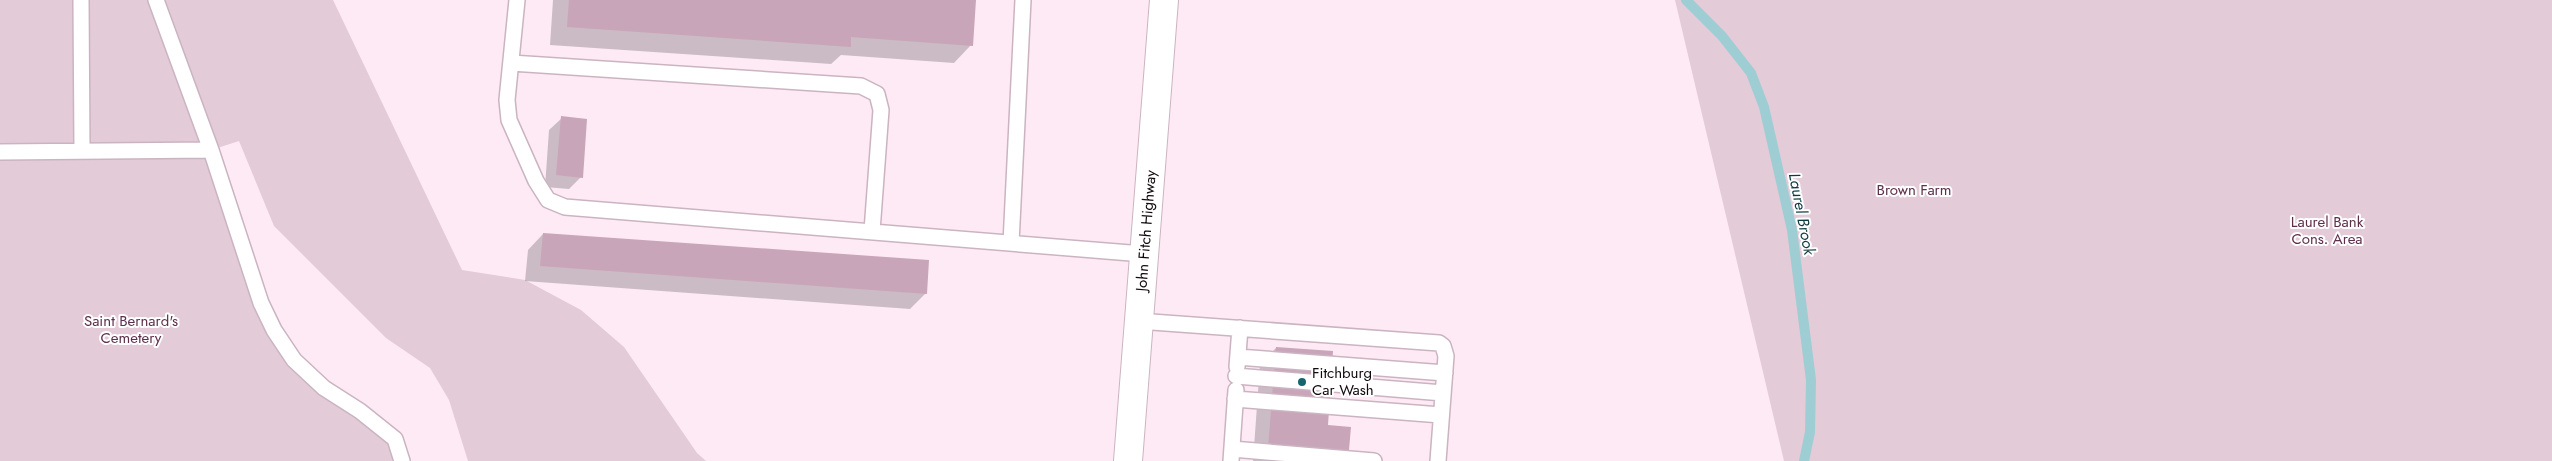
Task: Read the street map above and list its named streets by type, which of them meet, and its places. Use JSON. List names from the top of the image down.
{
  "streets": {
    "main road": ["John Fitch Highway"]
  },
  "water": ["Laurel Brook"],
  "parks": ["Brown Farm", "Laurel Bank Cons. Area", "Saint Bernard's Cemetery"],
  "places": ["Fitchburg Car Wash"]
}
